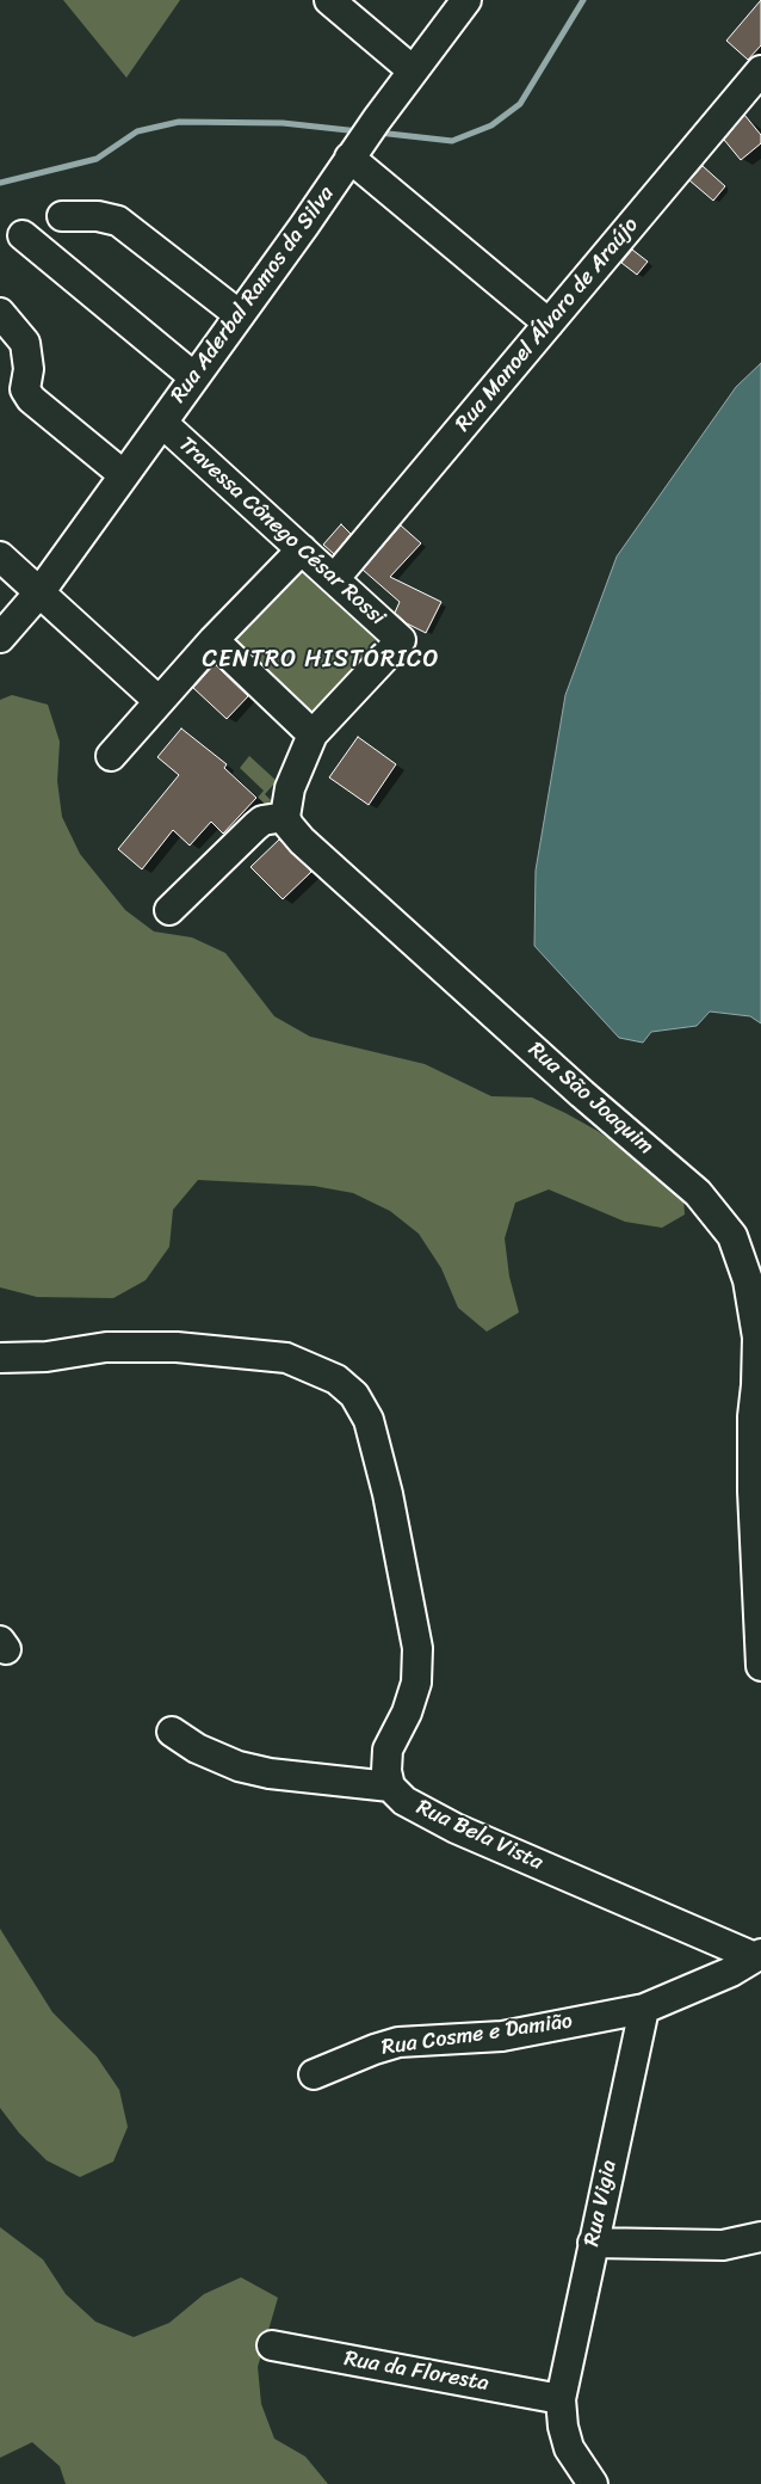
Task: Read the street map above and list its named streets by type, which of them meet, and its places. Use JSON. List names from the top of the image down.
{
  "streets": {
    "street": [
      "Rua Aderbal Ramos da Silva",
      "Rua Manoel Álvaro de Araújo",
      "Travessa Cônego César Rossi",
      "Rua São Joaquim",
      "Rua Bela Vista",
      "Rua Cosme e Damião",
      "Rua Vigia",
      "Rua da Floresta"
    ]
  },
  "crossings": [
    ["Rua Aderbal Ramos da Silva", "Travessa Cônego César Rossi"],
    ["Rua Manoel Álvaro de Araújo", "Travessa Cônego César Rossi"],
    ["Rua Cosme e Damião", "Rua Vigia"],
    ["Rua Vigia", "Rua da Floresta"]
  ],
  "districts": ["CENTRO HISTÓRICO"]
}
